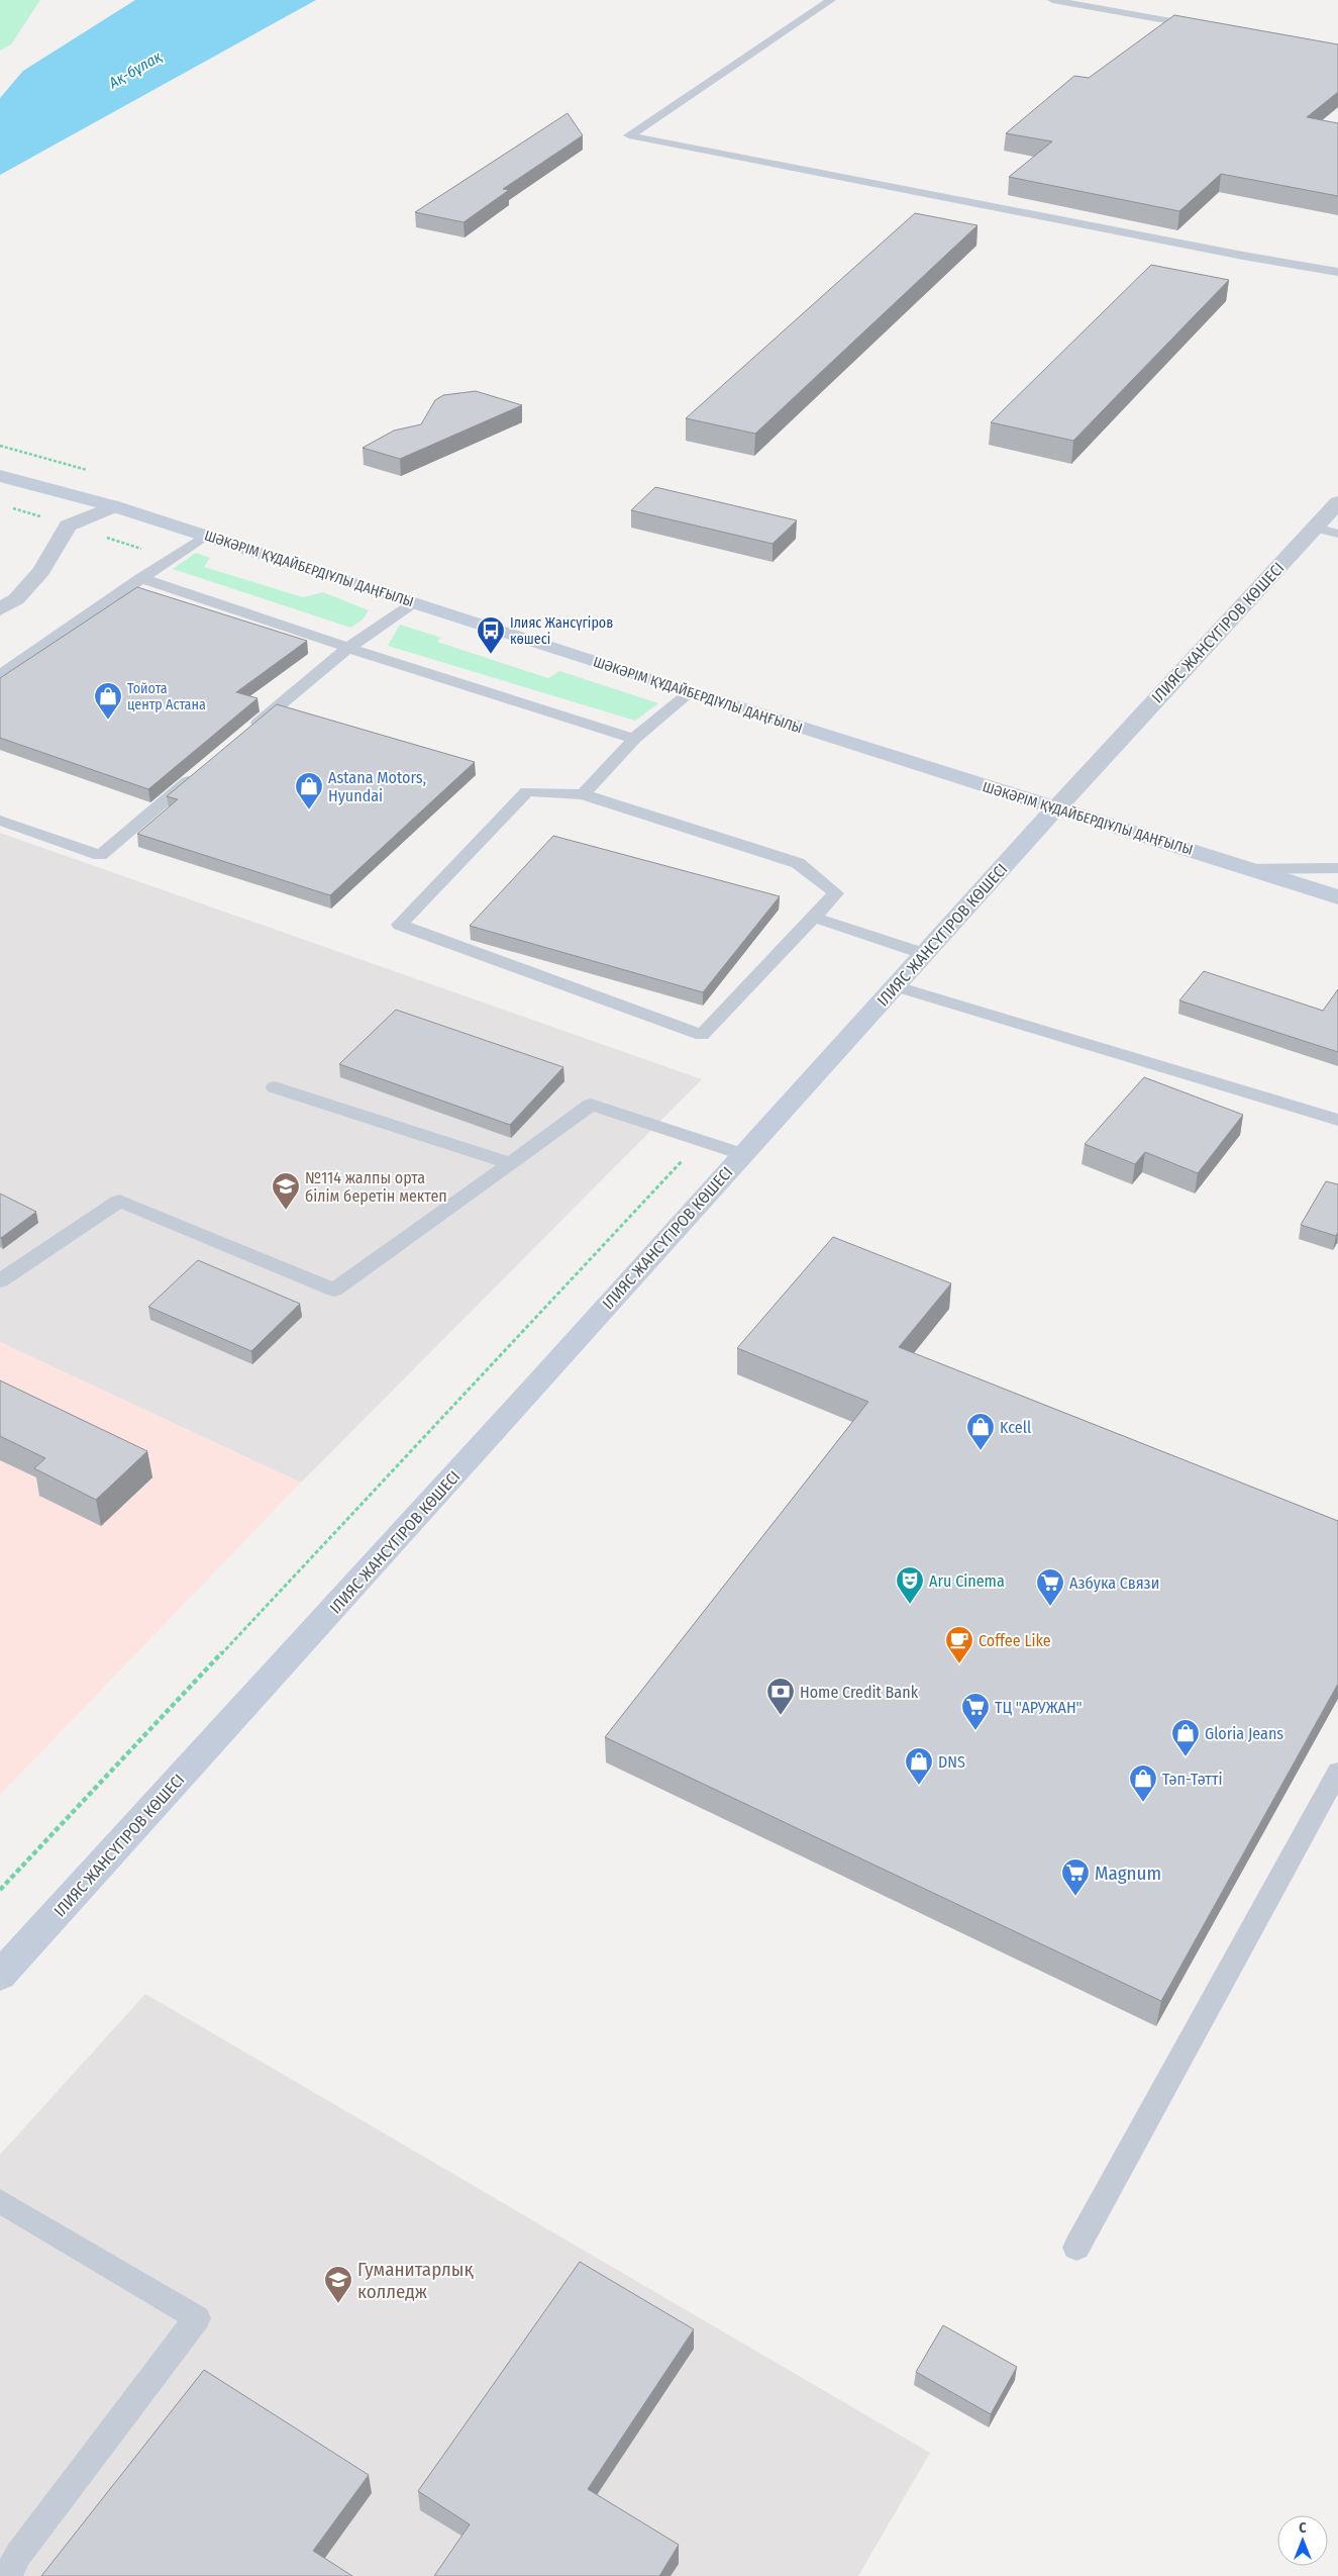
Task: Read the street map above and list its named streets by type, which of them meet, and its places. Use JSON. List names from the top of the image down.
{
  "streets": {
    "main road": ["ШӘКӘРІМ ҚҰДАЙБЕРДІҰЛЫ ДАҢҒЫЛЫ", "ІЛИЯС ЖАНСҮГІРОВ КӨШЕСІ"]
  },
  "crossings": [
    ["ШӘКӘРІМ ҚҰДАЙБЕРДІҰЛЫ ДАҢҒЫЛЫ", "ІЛИЯС ЖАНСҮГІРОВ КӨШЕСІ"]
  ],
  "water": ["Ақ-бұлақ"],
  "places": {
    "bus stop": ["Ілияс Жансүгіров көшесі"],
    "shop": [
      "Тойота центр Астана",
      "Astana Motors, Hyundai",
      "Kcell",
      "Gloria Jeans",
      "DNS",
      "Тәп-Тәтті"
    ],
    "school or university": ["№114 жалпы орта білім беретін мектеп", "Гуманитарлық колледж"],
    "theatre": ["Aru Cinema"],
    "supermarket": ["Азбука Связи", "ТЦ \"АРУЖАН\"", "Magnum"],
    "cafe": ["Coffee Like"],
    "bank": ["Home Credit Bank"]
  },
  "north": "top"
}
